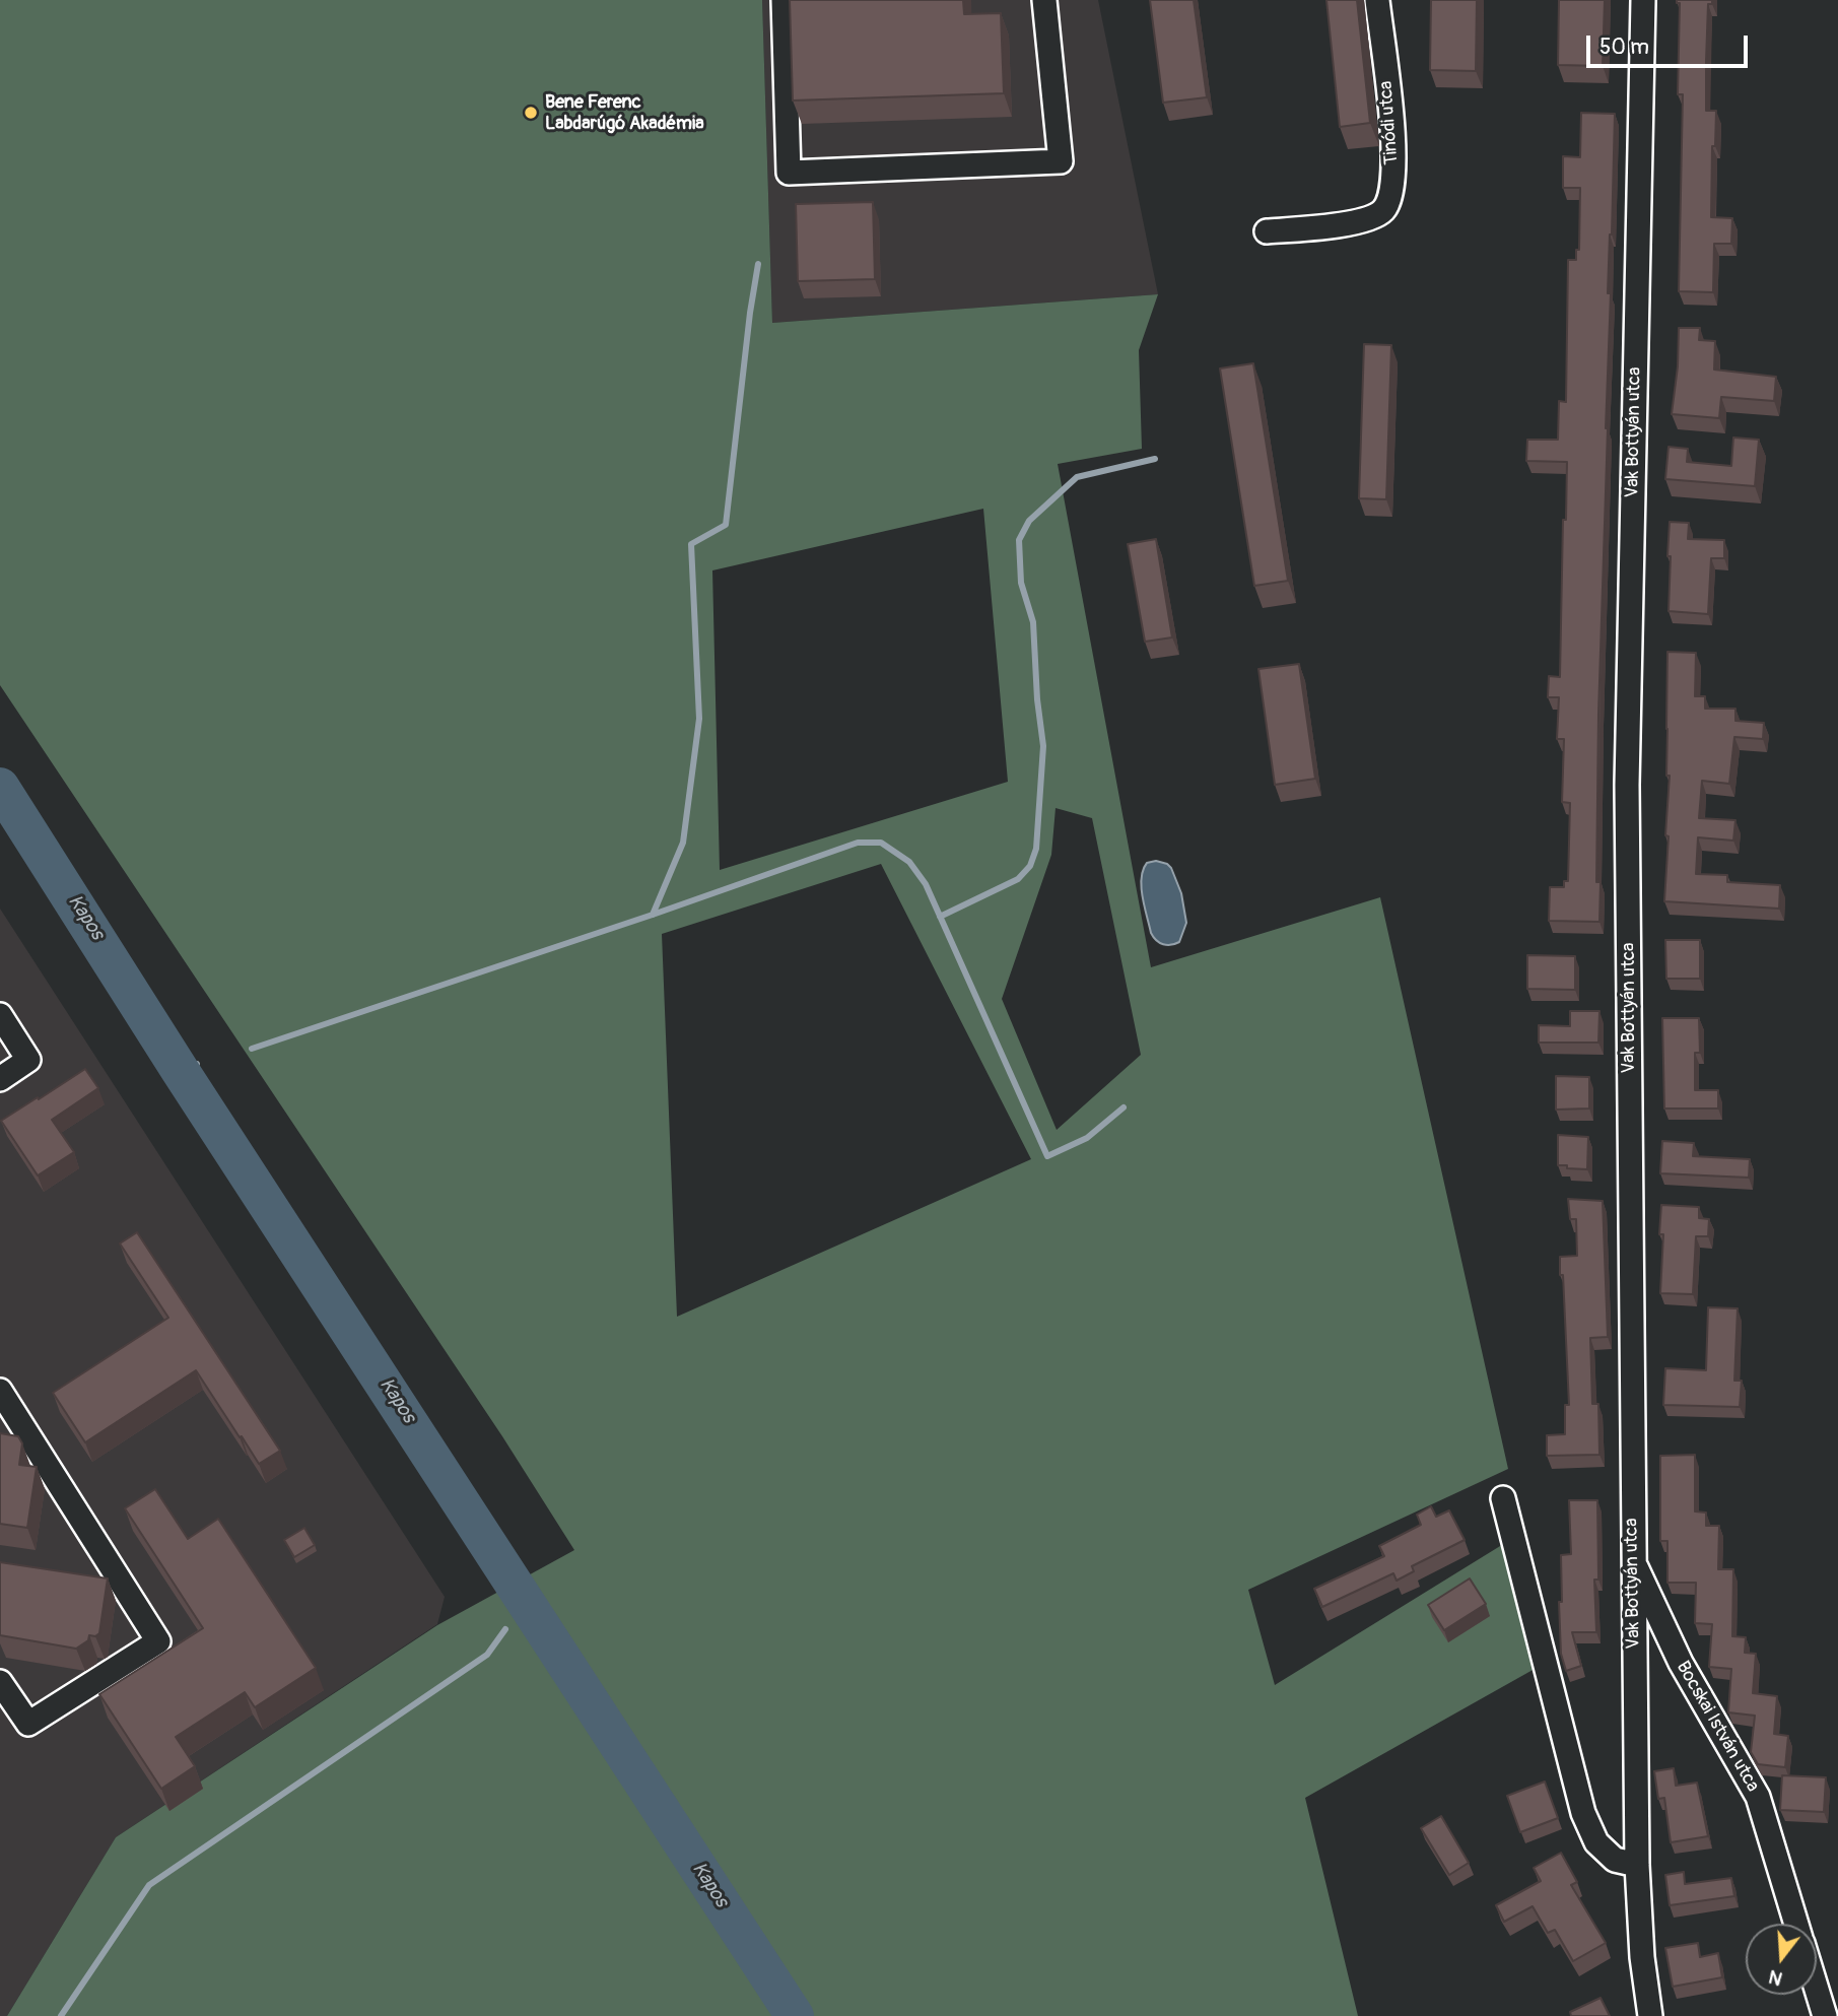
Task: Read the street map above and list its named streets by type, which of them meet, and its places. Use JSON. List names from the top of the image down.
{
  "streets": {
    "street": ["Tinódi utca", "Vak Bottyán utca", "Bocskai István utca"]
  },
  "crossings": [
    ["Vak Bottyán utca", "Bocskai István utca"]
  ],
  "water": ["Kapos"],
  "places": ["Bene Ferenc Labdarúgó Akadémia"],
  "scale_bar": "50 m",
  "north": "bottom"
}
